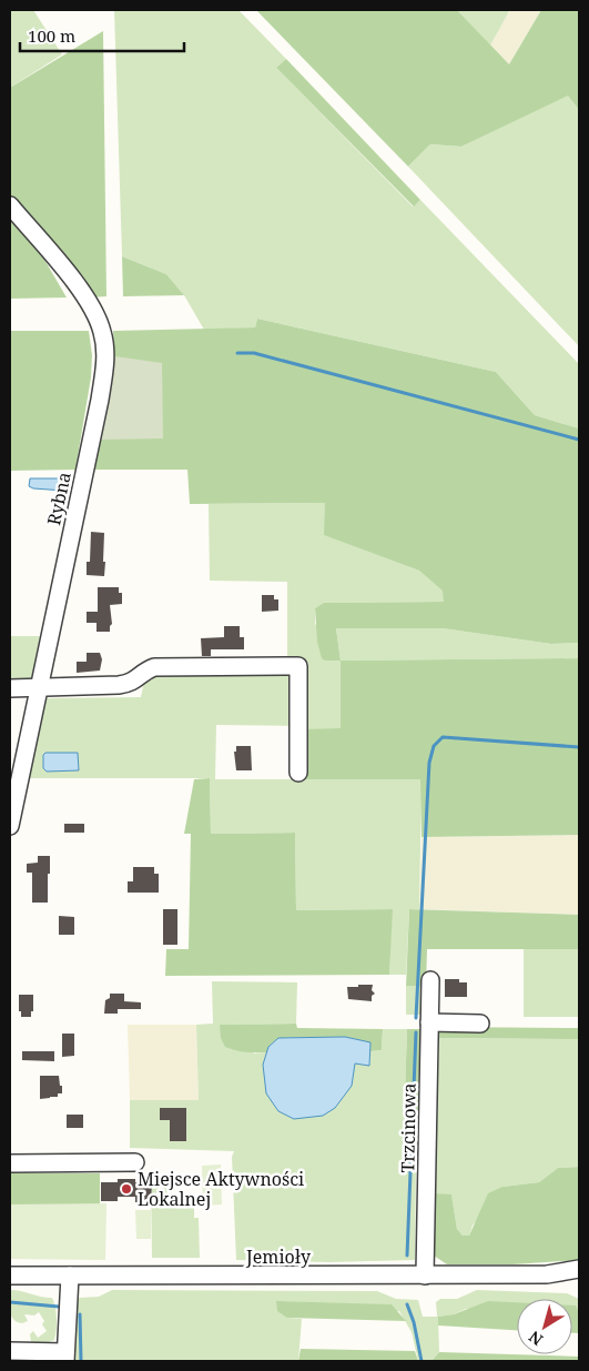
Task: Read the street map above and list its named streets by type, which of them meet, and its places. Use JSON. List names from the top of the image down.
{
  "streets": {
    "street": ["Rybna", "Trzcinowa", "Jemioły"]
  },
  "crossings": [
    ["Trzcinowa", "Jemioły"]
  ],
  "places": ["Miejsce Aktywności Lokalnej"],
  "scale_bar": "100 m",
  "north": "bottom left"
}
